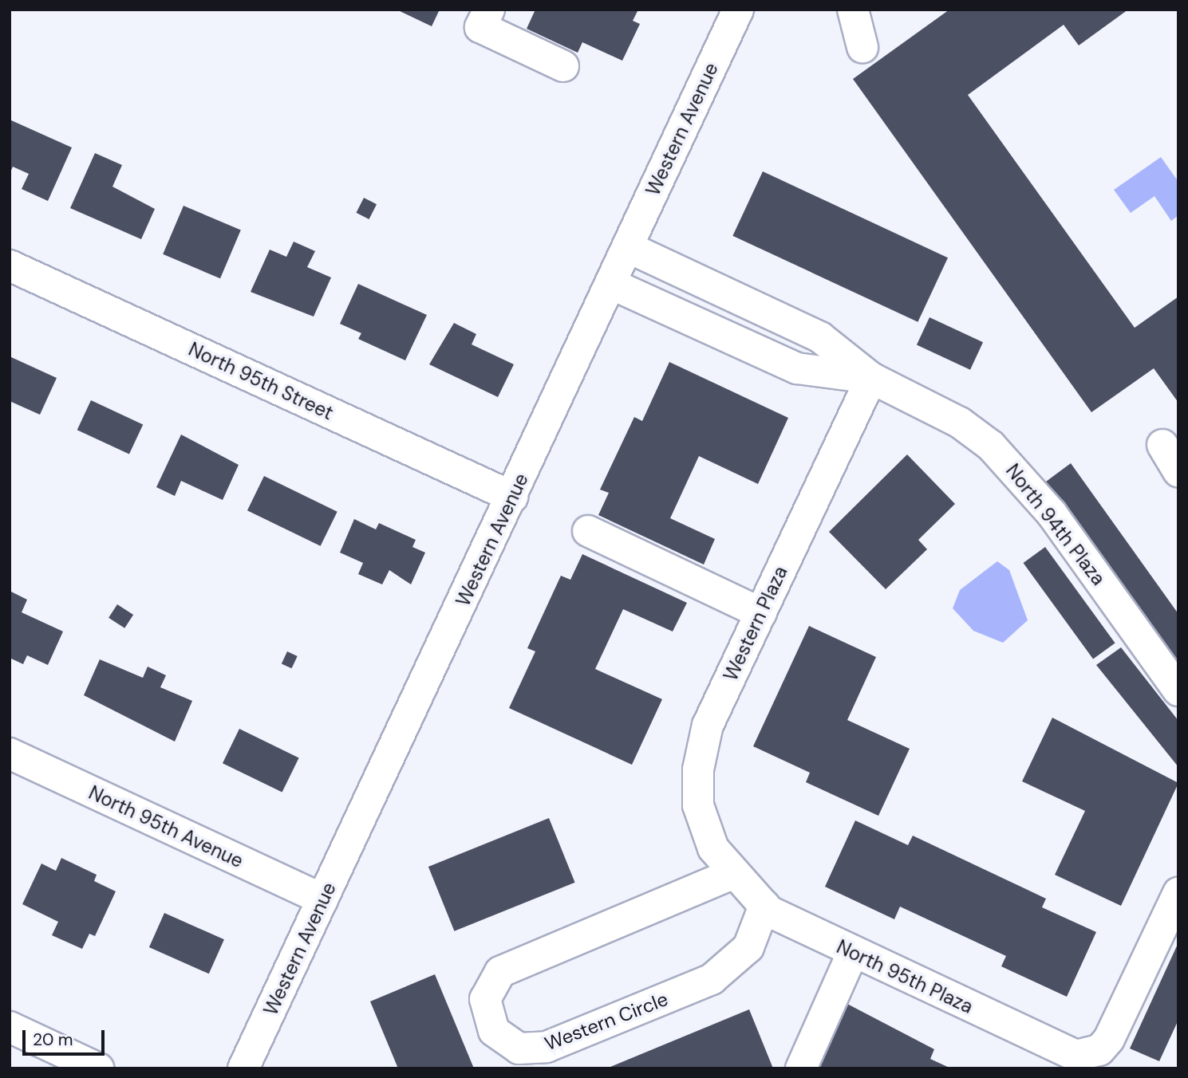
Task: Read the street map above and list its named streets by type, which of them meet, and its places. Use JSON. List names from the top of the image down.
{
  "streets": {
    "street": [
      "Western Avenue",
      "North 95th Street",
      "North 94th Plaza",
      "Western Plaza",
      "North 95th Avenue",
      "North 95th Plaza",
      "Western Circle"
    ]
  },
  "crossings": [
    ["Western Avenue", "North 95th Street"],
    ["Western Avenue", "North 94th Plaza"],
    ["Western Avenue", "North 95th Avenue"],
    ["North 94th Plaza", "Western Plaza"],
    ["Western Plaza", "North 95th Plaza"],
    ["Western Plaza", "Western Circle"],
    ["North 95th Plaza", "Western Circle"]
  ],
  "scale_bar": "20 m"
}
